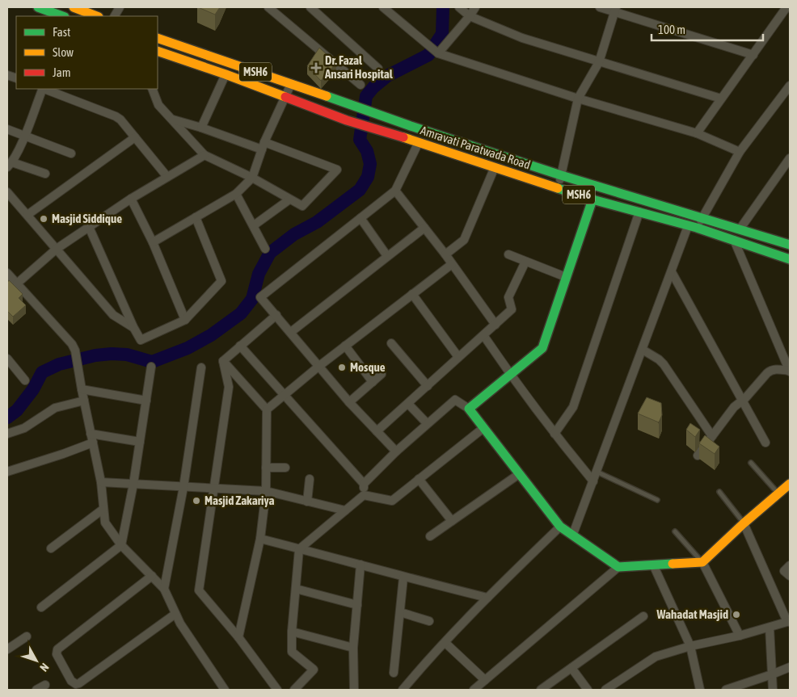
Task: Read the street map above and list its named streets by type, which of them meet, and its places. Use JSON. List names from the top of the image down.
{
  "streets": {
    "main road": ["MSH6", "Amravati Paratwada Road"]
  },
  "places": {
    "health": ["Dr. Fazal Ansari Hospital"],
    "other": [
      "Masjid Siddique",
      "Mosque",
      "Masjid Zakariya",
      "Wahadat Masjid"
    ]
  },
  "legend": ["Fast", "Slow", "Jam"],
  "scale_bar": "100 m",
  "north": "bottom right"
}
